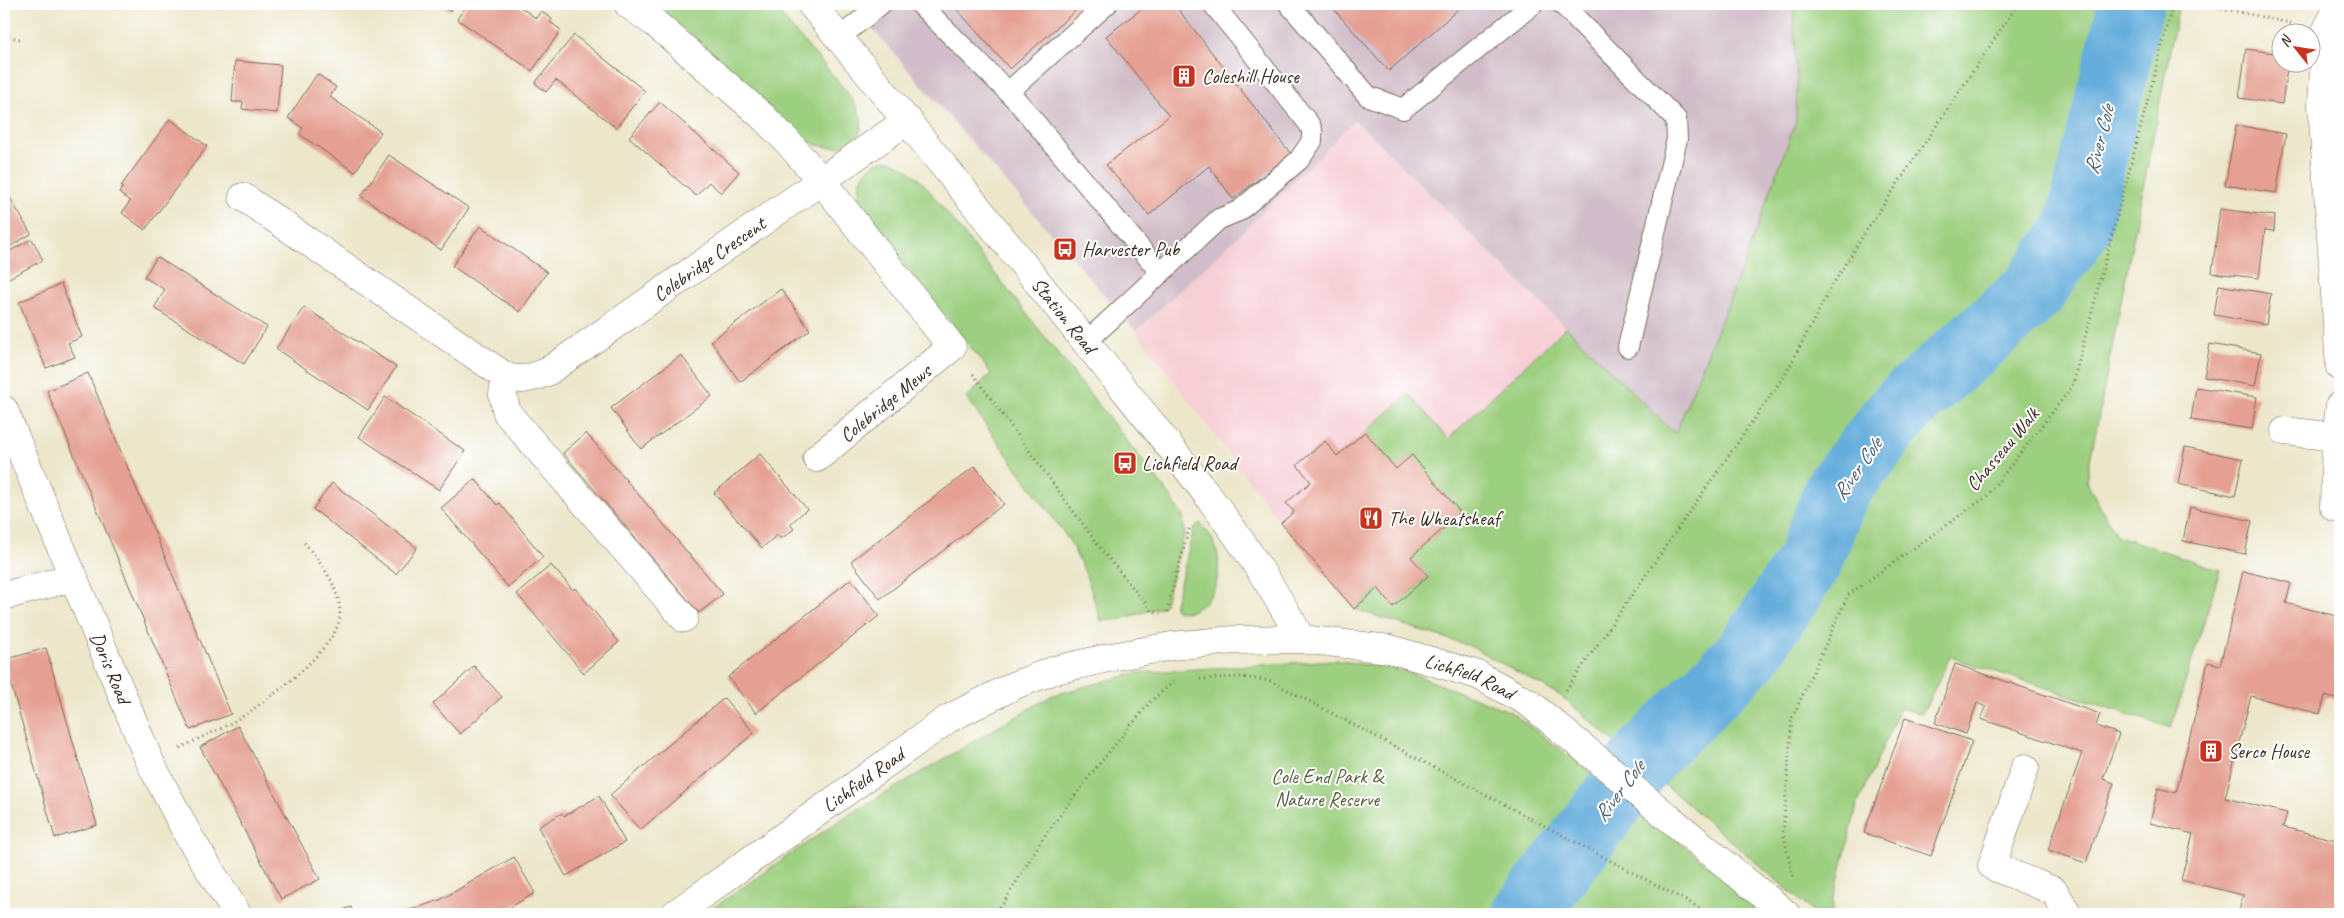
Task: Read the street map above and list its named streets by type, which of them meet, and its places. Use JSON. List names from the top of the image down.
{
  "streets": {
    "street": [
      "Colebridge Crescent",
      "Station Road",
      "Colebridge Mews",
      "Doris Road",
      "Lichfield Road"
    ],
    "path": ["Chasseau Walk"]
  },
  "crossings": [
    ["Colebridge Crescent", "Station Road"],
    ["Station Road", "Lichfield Road"]
  ],
  "water": ["River Cole"],
  "parks": ["Cole End Park & Nature Reserve"],
  "places": {
    "building": ["Coleshill House", "Serco House"],
    "bus stop": ["Harvester Pub", "Lichfield Road"],
    "restaurant": ["The Wheatsheaf"]
  },
  "north": "top left"
}
